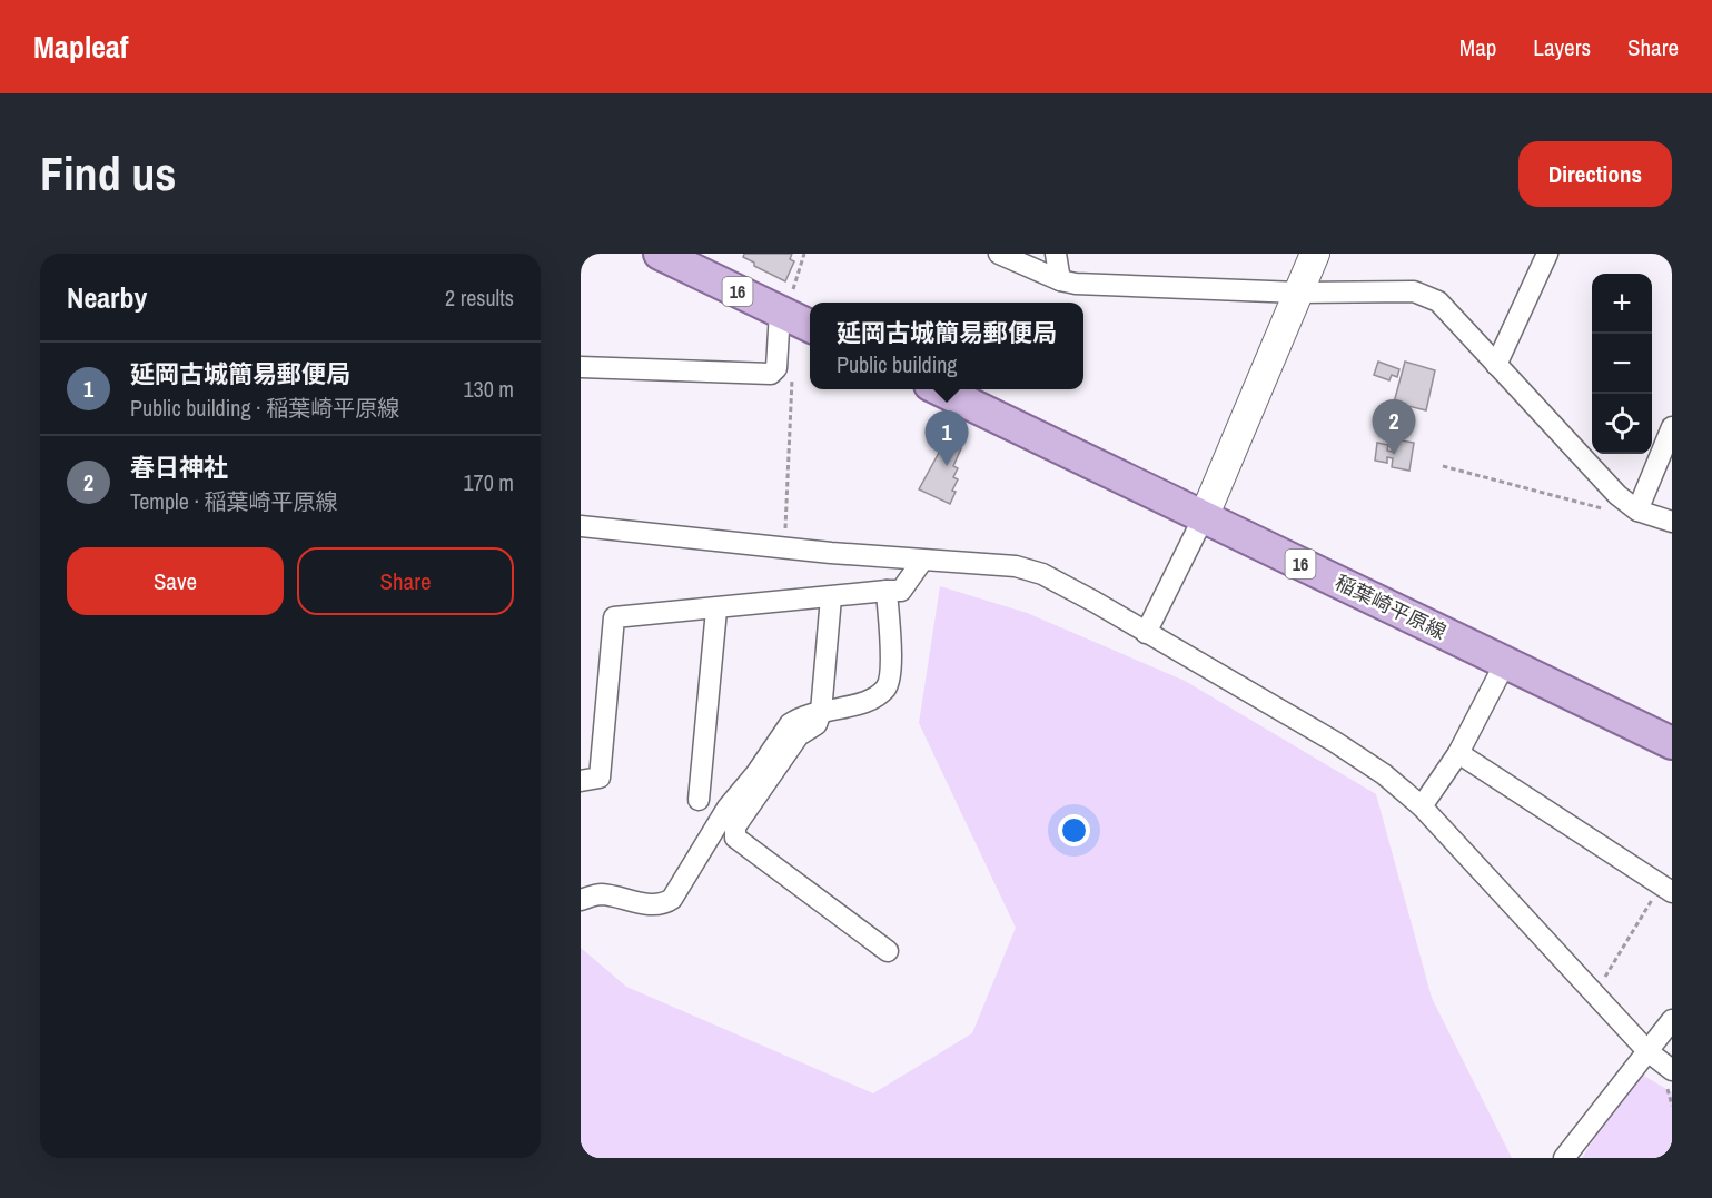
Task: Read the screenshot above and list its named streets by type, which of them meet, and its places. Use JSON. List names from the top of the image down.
{
  "streets": {
    "main road": ["16", "稲葉崎平原線"]
  },
  "page": {
    "header": "Mapleaf",
    "nav": ["Map", "Layers", "Share"],
    "buttons": [
      "Directions",
      ["Save", "Share"]
    ],
    "title": "Find us",
    "heading": ["Nearby", "2 results"],
    "map_buttons": ["+", "−"],
    "popup": ["延岡古城簡易郵便局", "Public building"],
    "list": [
      {
        "mark": "1",
        "name": "延岡古城簡易郵便局",
        "note": "Public building · 稲葉崎平原線",
        "value": "130 m"
      },
      {
        "mark": "2",
        "name": "春日神社",
        "note": "Temple · 稲葉崎平原線",
        "value": "170 m"
      }
    ],
    "pins": ["2", "1"]
  }
}
